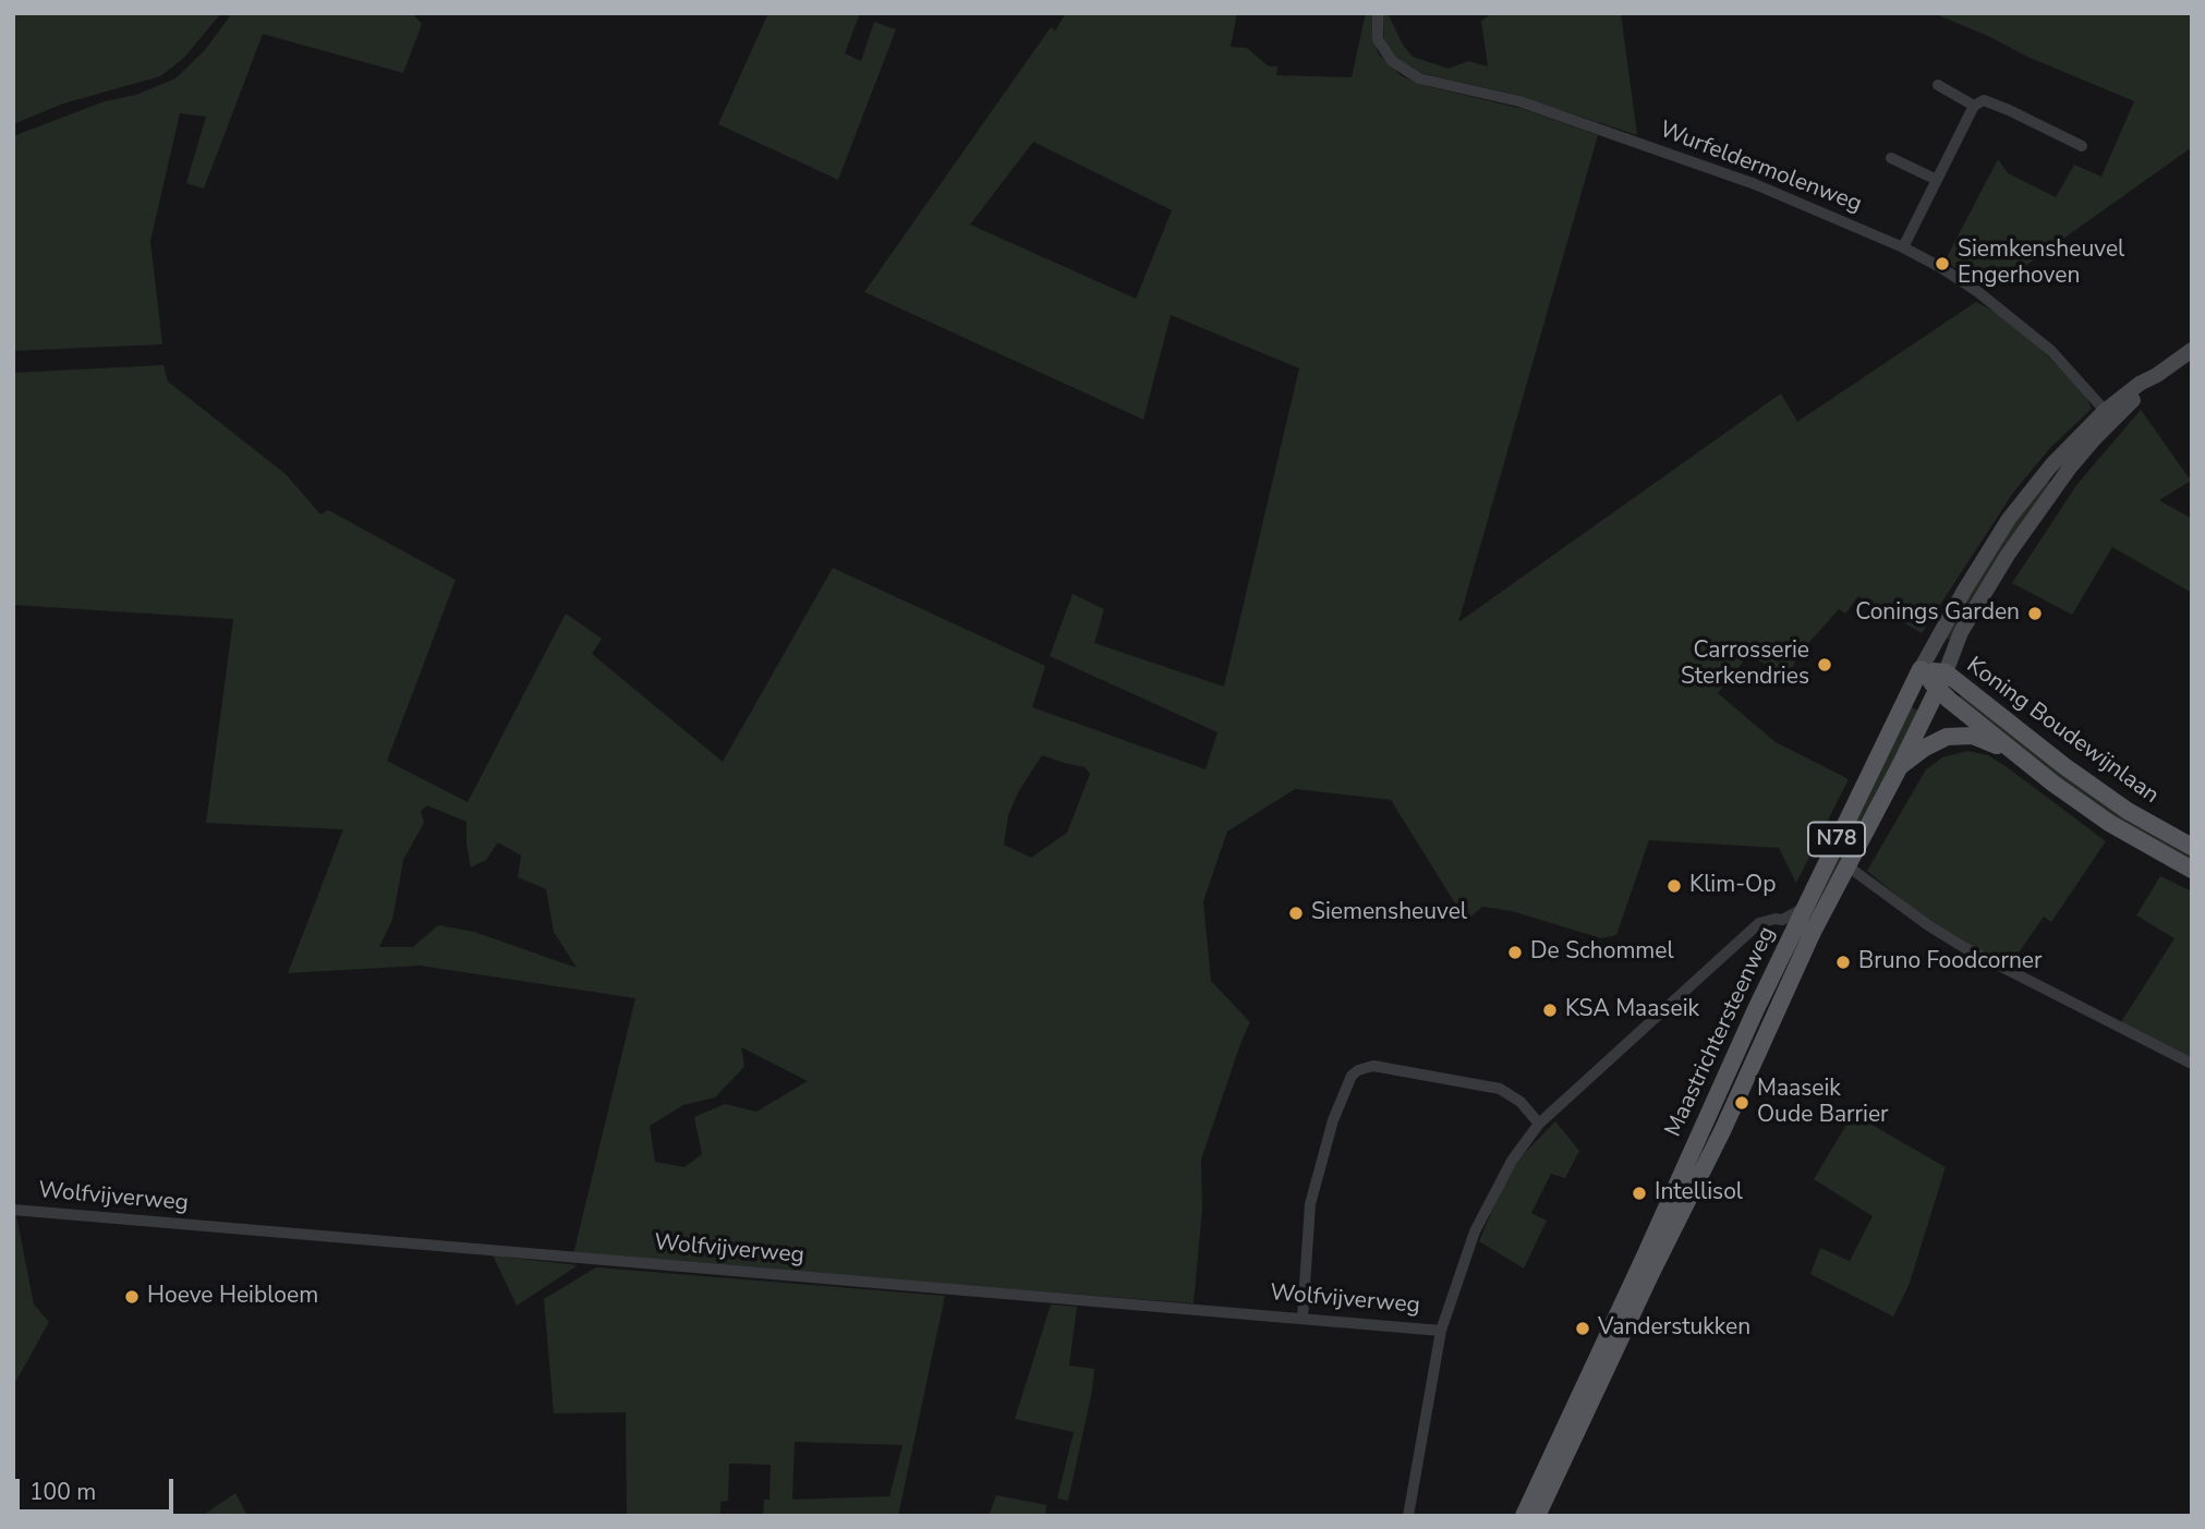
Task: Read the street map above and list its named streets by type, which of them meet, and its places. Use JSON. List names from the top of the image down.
{
  "streets": {
    "main road": ["Koning Boudewijnlaan", "N78", "Maastrichtersteenweg"],
    "street": ["Wurfeldermolenweg", "Wolfvijverweg"]
  },
  "crossings": [
    ["Wurfeldermolenweg", "Maastrichtersteenweg"],
    ["Koning Boudewijnlaan", "Maastrichtersteenweg"]
  ],
  "places": [
    "Siemkensheuvel Engerhoven",
    "Conings Garden",
    "Carrosserie Sterkendries",
    "Klim-Op",
    "Siemensheuvel",
    "De Schommel",
    "Bruno Foodcorner",
    "KSA Maaseik",
    "Maaseik Oude Barrier",
    "Intellisol",
    "Hoeve Heibloem",
    "Vanderstukken"
  ],
  "scale_bar": "100 m"
}
